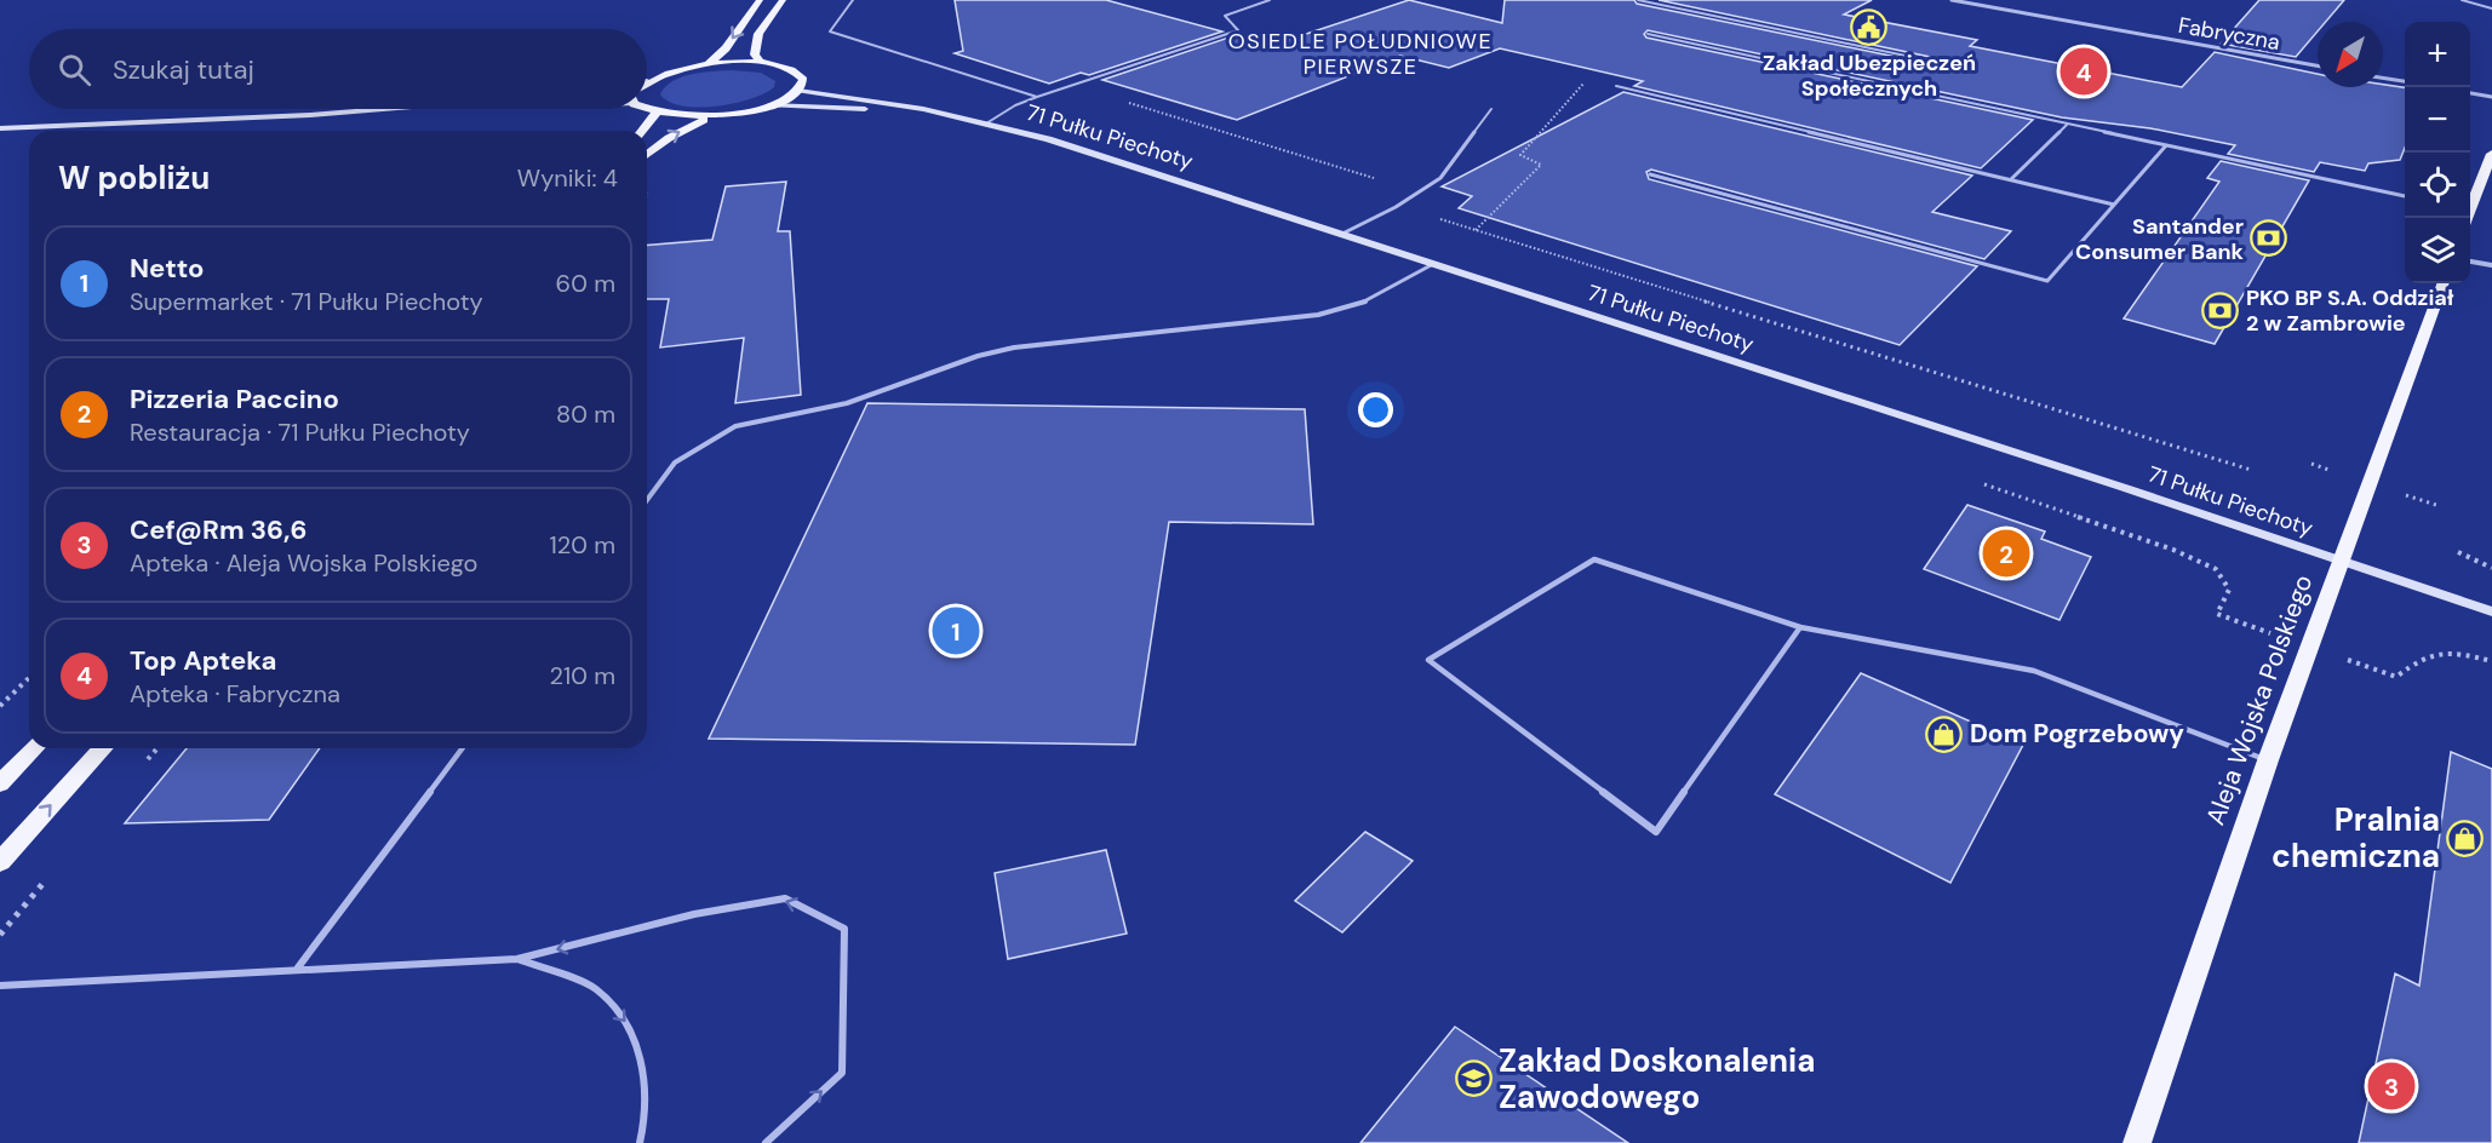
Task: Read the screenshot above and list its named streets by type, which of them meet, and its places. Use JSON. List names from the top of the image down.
{
  "streets": {
    "main road": ["Aleja Wojska Polskiego"],
    "street": ["Fabryczna", "71 Pułku Piechoty"]
  },
  "crossings": [
    ["71 Pułku Piechoty", "Aleja Wojska Polskiego"]
  ],
  "districts": ["OSIEDLE POŁUDNIOWE PIERWSZE"],
  "places": {
    "public building": ["Zakład Ubezpieczeń Społecznych"],
    "bank": ["Santander Consumer Bank", "PKO BP S.A. Oddział 2 w Zambrowie"],
    "shop": ["Dom Pogrzebowy", "Pralnia chemiczna"],
    "school or university": ["Zakład Doskonalenia Zawodowego"]
  },
  "north": "bottom left",
  "page": {
    "map_buttons": ["+", "−"],
    "search": "Szukaj tutaj",
    "pins": [
      "4",
      "2",
      "1",
      "3"
    ],
    "heading": ["W pobliżu", "Wyniki: 4"],
    "list": [
      {
        "mark": "1",
        "name": "Netto",
        "note": "Supermarket · 71 Pułku Piechoty",
        "value": "60 m"
      },
      {
        "mark": "2",
        "name": "Pizzeria Paccino",
        "note": "Restauracja · 71 Pułku Piechoty",
        "value": "80 m"
      },
      {
        "mark": "3",
        "name": "Cef@Rm 36,6",
        "note": "Apteka · Aleja Wojska Polskiego",
        "value": "120 m"
      },
      {
        "mark": "4",
        "name": "Top Apteka",
        "note": "Apteka · Fabryczna",
        "value": "210 m"
      }
    ]
  }
}
